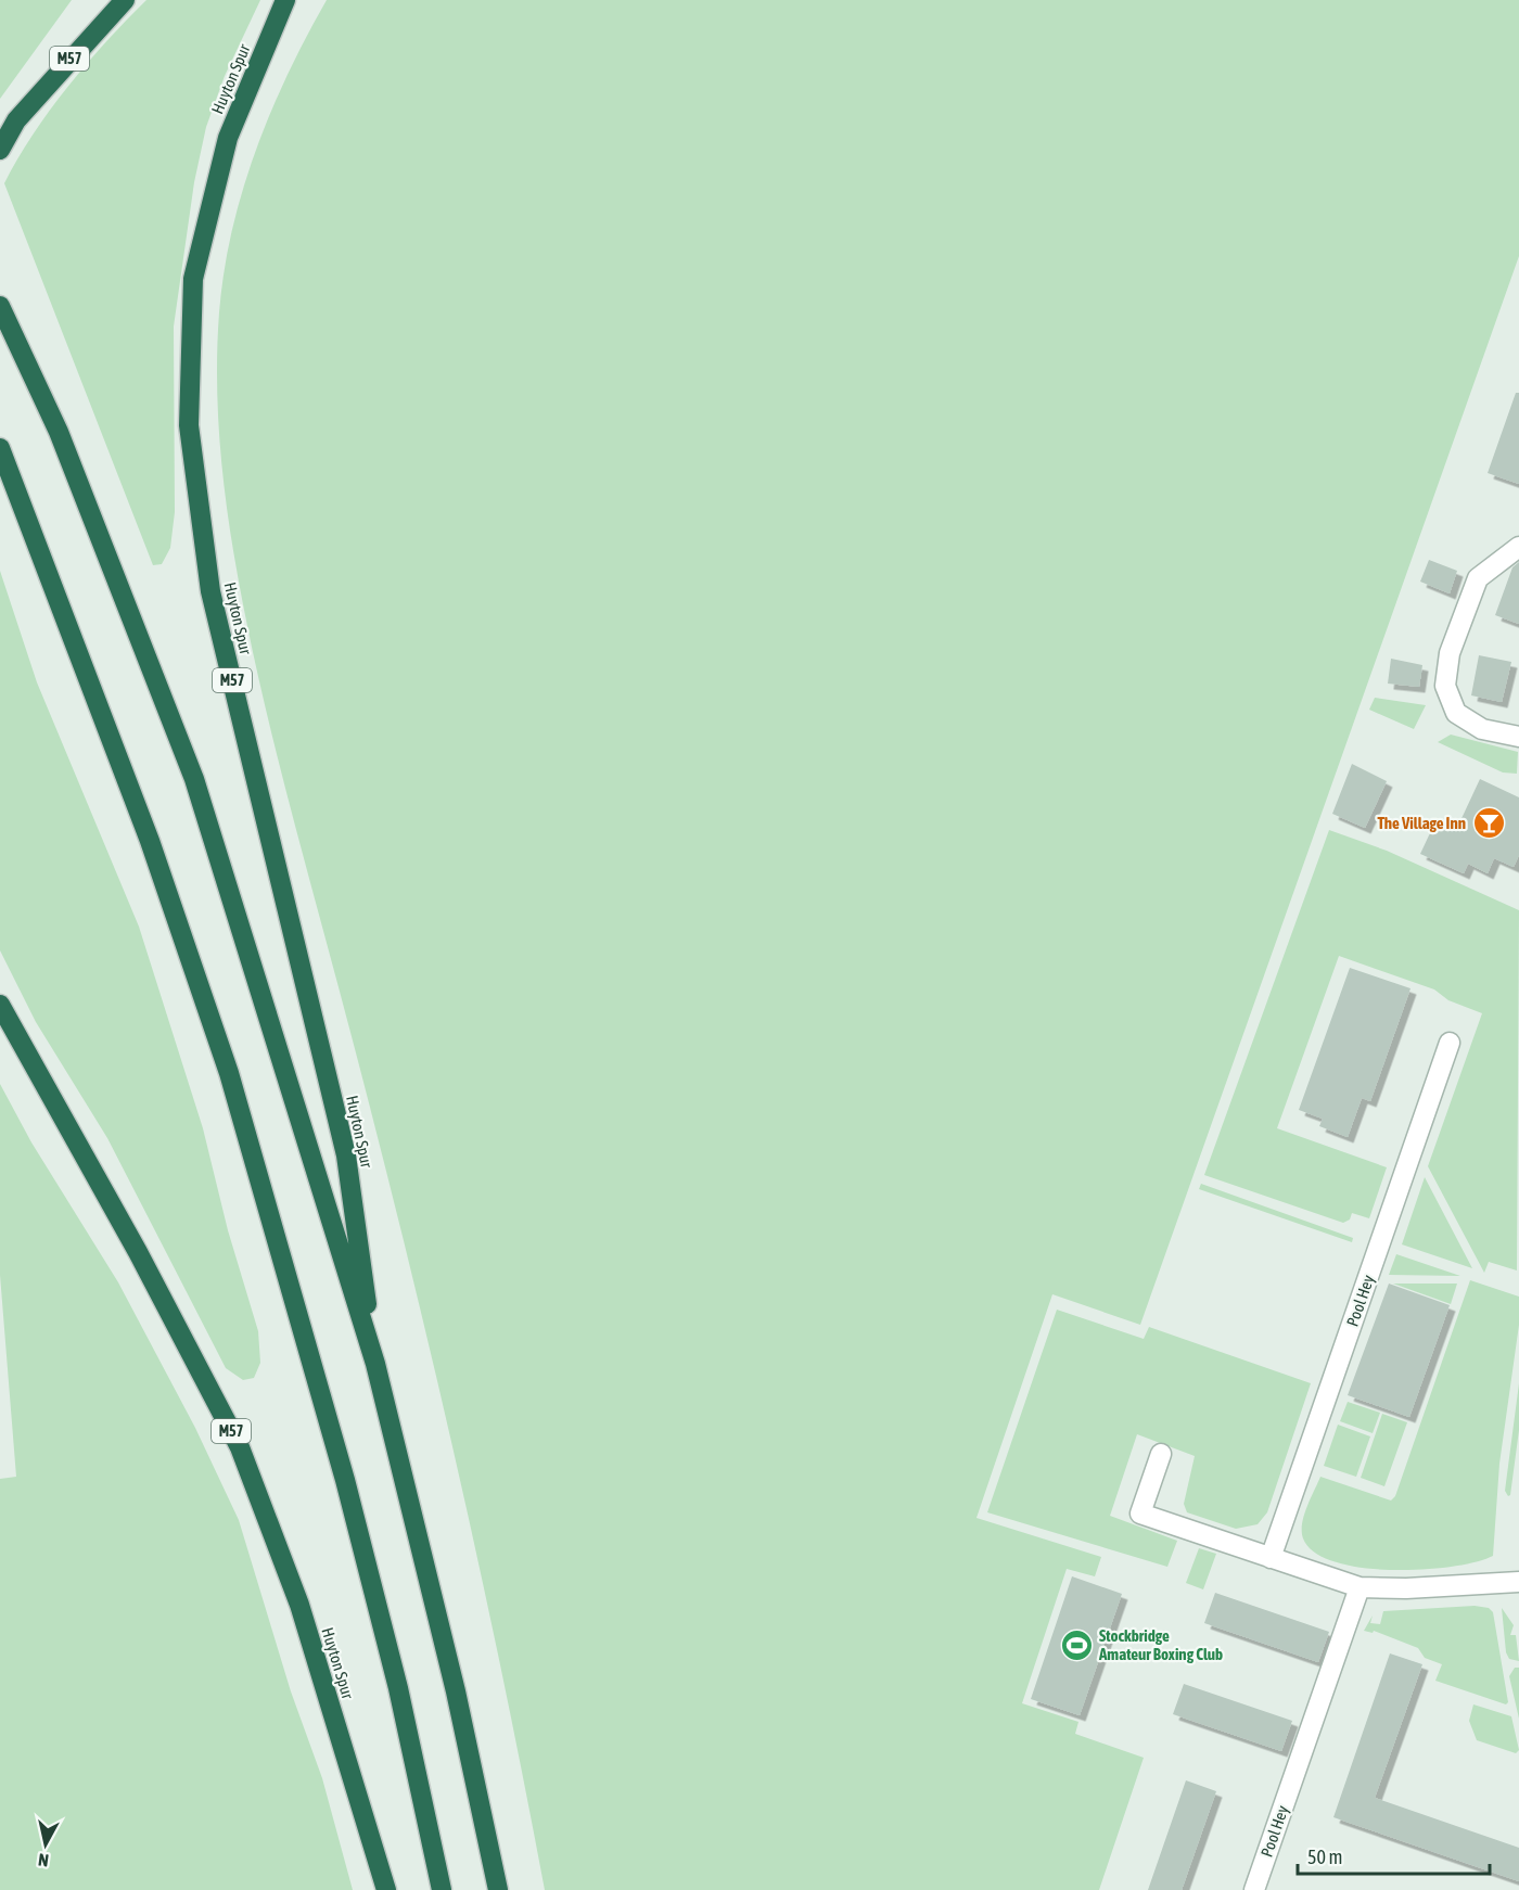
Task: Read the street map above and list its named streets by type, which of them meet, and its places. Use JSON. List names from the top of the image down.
{
  "streets": {
    "highway": ["M57", "Huyton Spur"],
    "street": ["Pool Hey"]
  },
  "crossings": [
    ["M57", "Huyton Spur"]
  ],
  "places": {
    "bar": ["The Village Inn"],
    "sports": ["Stockbridge Amateur Boxing Club"]
  },
  "scale_bar": "50 m",
  "north": "bottom"
}
